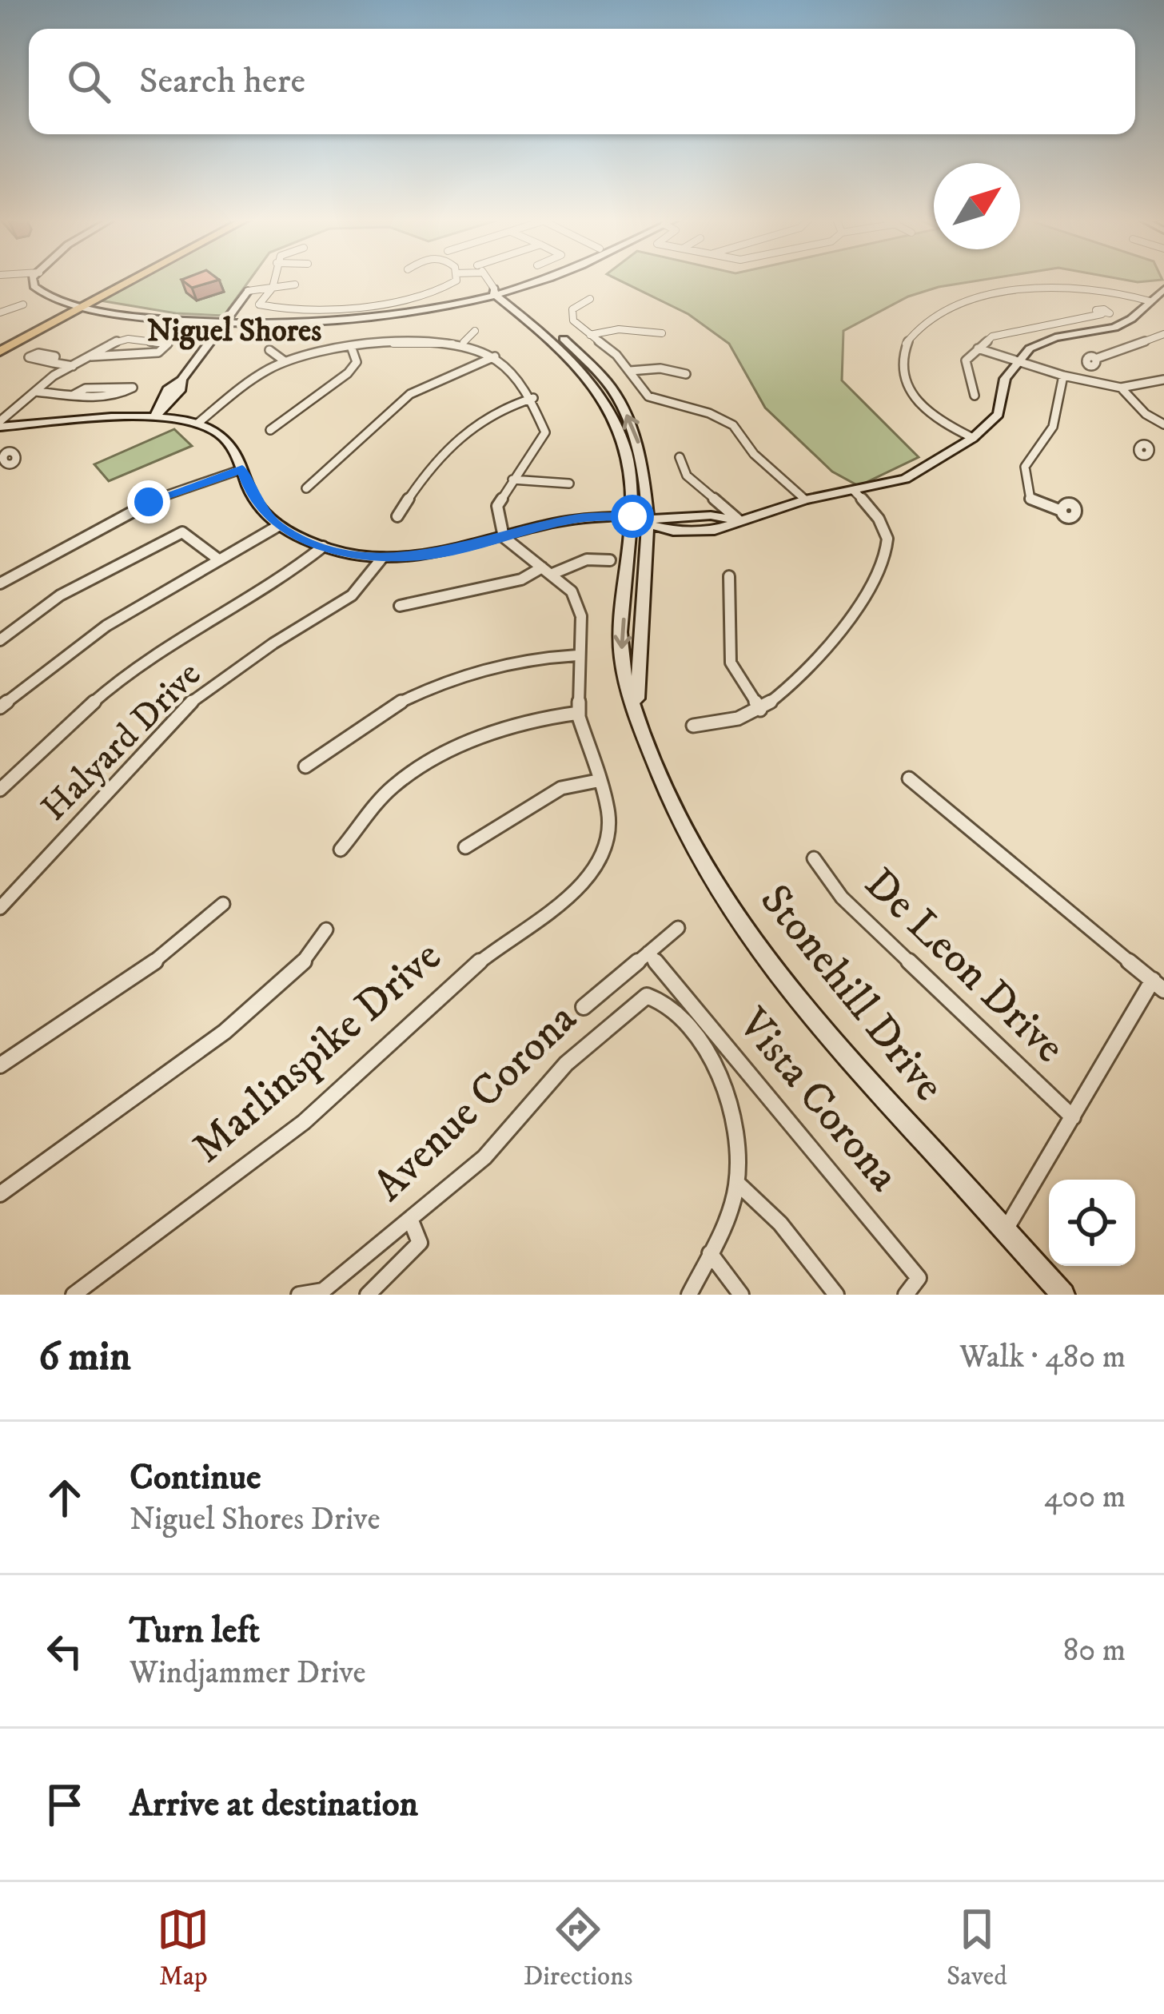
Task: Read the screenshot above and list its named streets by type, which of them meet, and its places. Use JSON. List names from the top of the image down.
{
  "streets": {
    "main road": ["Stonehill Drive"],
    "street": [
      "Halyard Drive",
      "De Leon Drive",
      "Marlinspike Drive",
      "Vista Corona",
      "Avenue Corona"
    ]
  },
  "crossings": [
    ["Vista Corona", "Avenue Corona"]
  ],
  "districts": ["Niguel Shores"],
  "north": "top right",
  "page": {
    "search": "Search here",
    "heading": ["6 min", "Walk · 480 m"],
    "list": [
      ["Continue", "Niguel Shores Drive", "400 m"],
      ["Turn left", "Windjammer Drive", "80 m"],
      "Arrive at destination"
    ],
    "nav": ["Map", "Directions", "Saved"]
  }
}
